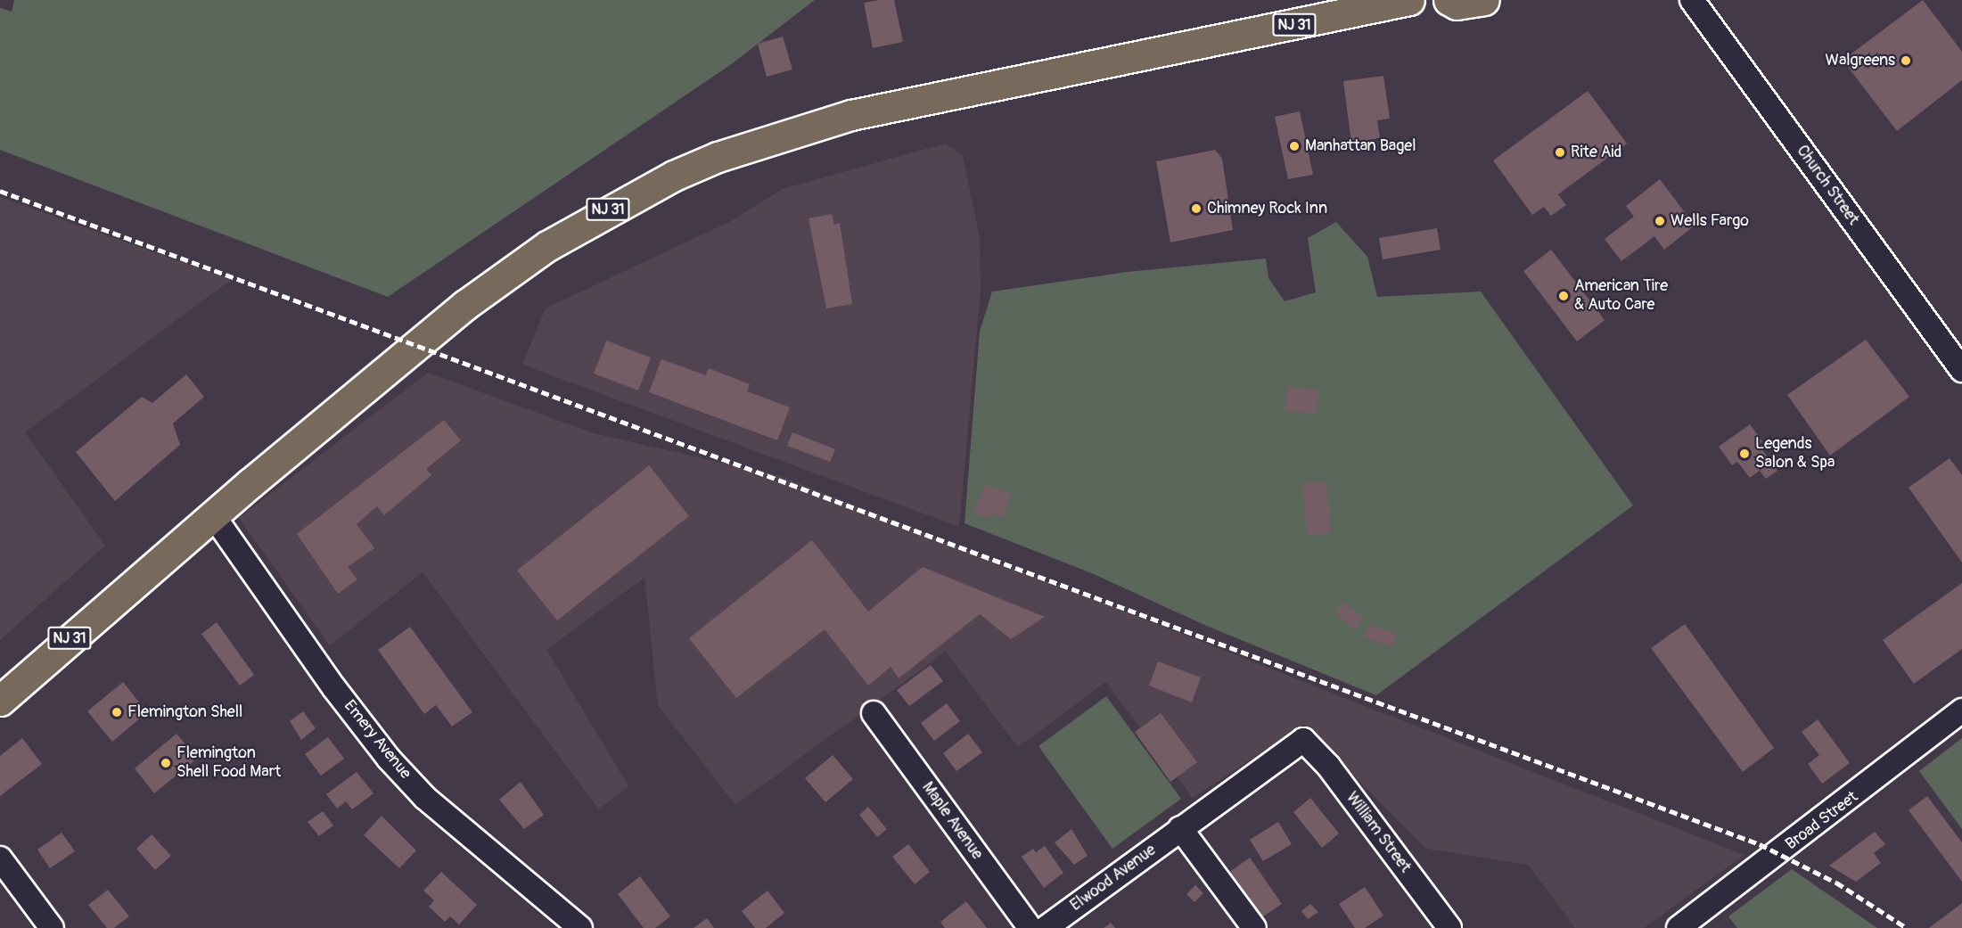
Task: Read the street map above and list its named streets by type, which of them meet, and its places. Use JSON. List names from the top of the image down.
{
  "streets": {
    "highway": ["NJ 31"],
    "street": [
      "Church Street",
      "Emery Avenue",
      "Maple Avenue",
      "Broad Street",
      "William Street",
      "Elwood Avenue"
    ]
  },
  "crossings": [
    ["NJ 31", "Emery Avenue"],
    ["William Street", "Elwood Avenue"]
  ],
  "places": [
    "Walgreens",
    "Manhattan Bagel",
    "Rite Aid",
    "Chimney Rock Inn",
    "Wells Fargo",
    "American Tire & Auto Care",
    "Legends Salon & Spa",
    "Flemington Shell",
    "Flemington Shell Food Mart"
  ]
}
